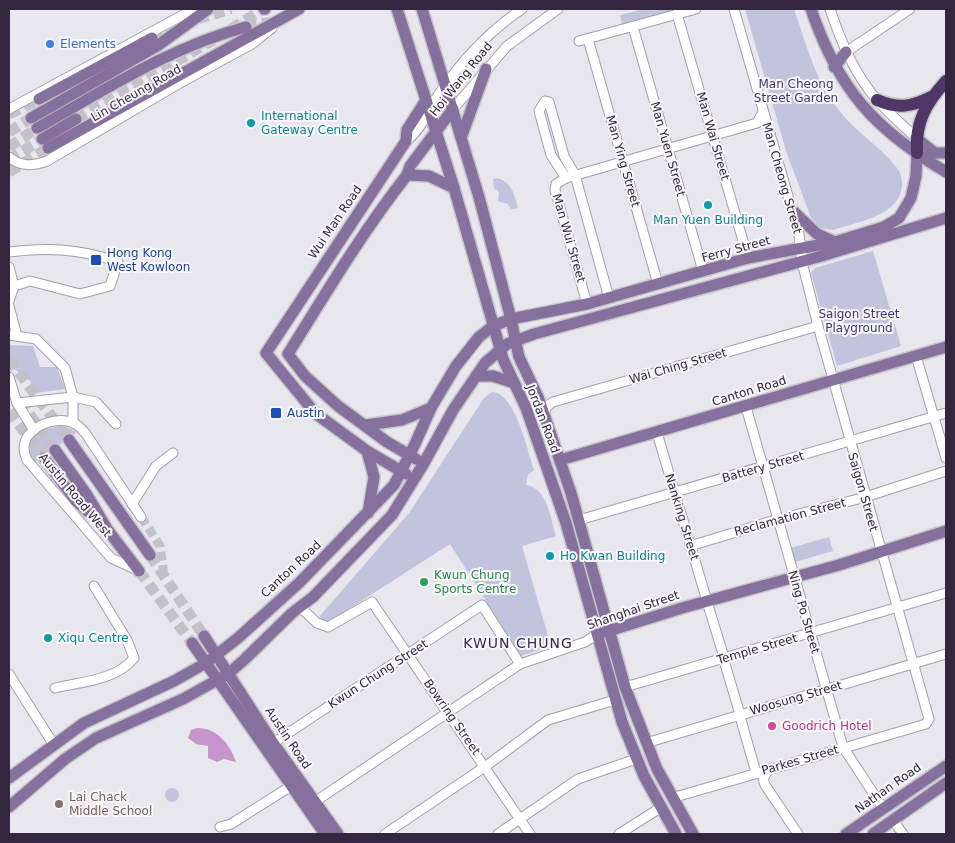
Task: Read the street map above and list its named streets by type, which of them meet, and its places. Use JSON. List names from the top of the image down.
{
  "streets": {
    "main road": [
      "Hoi Wang Road",
      "Lin Cheung Road",
      "Wui Man Road",
      "Ferry Street",
      "Canton Road",
      "Jordan Road",
      "Austin Road West",
      "Shanghai Street",
      "Austin Road",
      "Nathan Road"
    ],
    "street": [
      "Man Wai Street",
      "Man Yuen Street",
      "Man Ying Street",
      "Man Cheong Street",
      "Man Wui Street",
      "Wai Ching Street",
      "Battery Street",
      "Saigon Street",
      "Nanking Street",
      "Reclamation Street",
      "Ning Po Street",
      "Temple Street",
      "Kwun Chung Street",
      "Woosung Street",
      "Bowring Street",
      "Parkes Street"
    ]
  },
  "crossings": [
    ["Hoi Wang Road", "Wui Man Road"],
    ["Hoi Wang Road", "Jordan Road"],
    ["Man Wai Street", "Ferry Street"],
    ["Man Yuen Street", "Man Ying Street"],
    ["Man Yuen Street", "Ferry Street"],
    ["Man Ying Street", "Ferry Street"],
    ["Man Cheong Street", "Ferry Street"],
    ["Man Cheong Street", "Saigon Street"],
    ["Wui Man Road", "Jordan Road"],
    ["Man Wui Street", "Ferry Street"],
    ["Ferry Street", "Canton Road"],
    ["Ferry Street", "Jordan Road"],
    ["Wai Ching Street", "Jordan Road"],
    ["Wai Ching Street", "Saigon Street"],
    ["Canton Road", "Jordan Road"],
    ["Canton Road", "Saigon Street"],
    ["Canton Road", "Nanking Street"],
    ["Canton Road", "Ning Po Street"],
    ["Canton Road", "Austin Road"],
    ["Jordan Road", "Battery Street"],
    ["Jordan Road", "Shanghai Street"],
    ["Jordan Road", "Temple Street"],
    ["Jordan Road", "Woosung Street"],
    ["Jordan Road", "Parkes Street"],
    ["Battery Street", "Saigon Street"],
    ["Battery Street", "Nanking Street"],
    ["Battery Street", "Ning Po Street"],
    ["Saigon Street", "Reclamation Street"],
    ["Saigon Street", "Shanghai Street"],
    ["Saigon Street", "Temple Street"],
    ["Saigon Street", "Woosung Street"],
    ["Saigon Street", "Parkes Street"],
    ["Nanking Street", "Reclamation Street"],
    ["Nanking Street", "Shanghai Street"],
    ["Reclamation Street", "Ning Po Street"],
    ["Shanghai Street", "Ning Po Street"],
    ["Shanghai Street", "Kwun Chung Street"],
    ["Shanghai Street", "Bowring Street"],
    ["Shanghai Street", "Austin Road"],
    ["Ning Po Street", "Temple Street"],
    ["Ning Po Street", "Woosung Street"],
    ["Ning Po Street", "Parkes Street"],
    ["Ning Po Street", "Nathan Road"],
    ["Kwun Chung Street", "Bowring Street"],
    ["Kwun Chung Street", "Austin Road"]
  ],
  "districts": ["KWUN CHUNG"],
  "parks": ["Man Cheong Street Garden", "Saigon Street Playground"],
  "places": {
    "other": [
      "Elements",
      "International Gateway Centre",
      "Man Yuen Building",
      "Ho Kwan Building",
      "Kwun Chung Sports Centre",
      "Xiqu Centre",
      "Goodrich Hotel",
      "Lai Chack Middle School"
    ],
    "transit": ["Hong Kong West Kowloon", "Austin"]
  }
}
